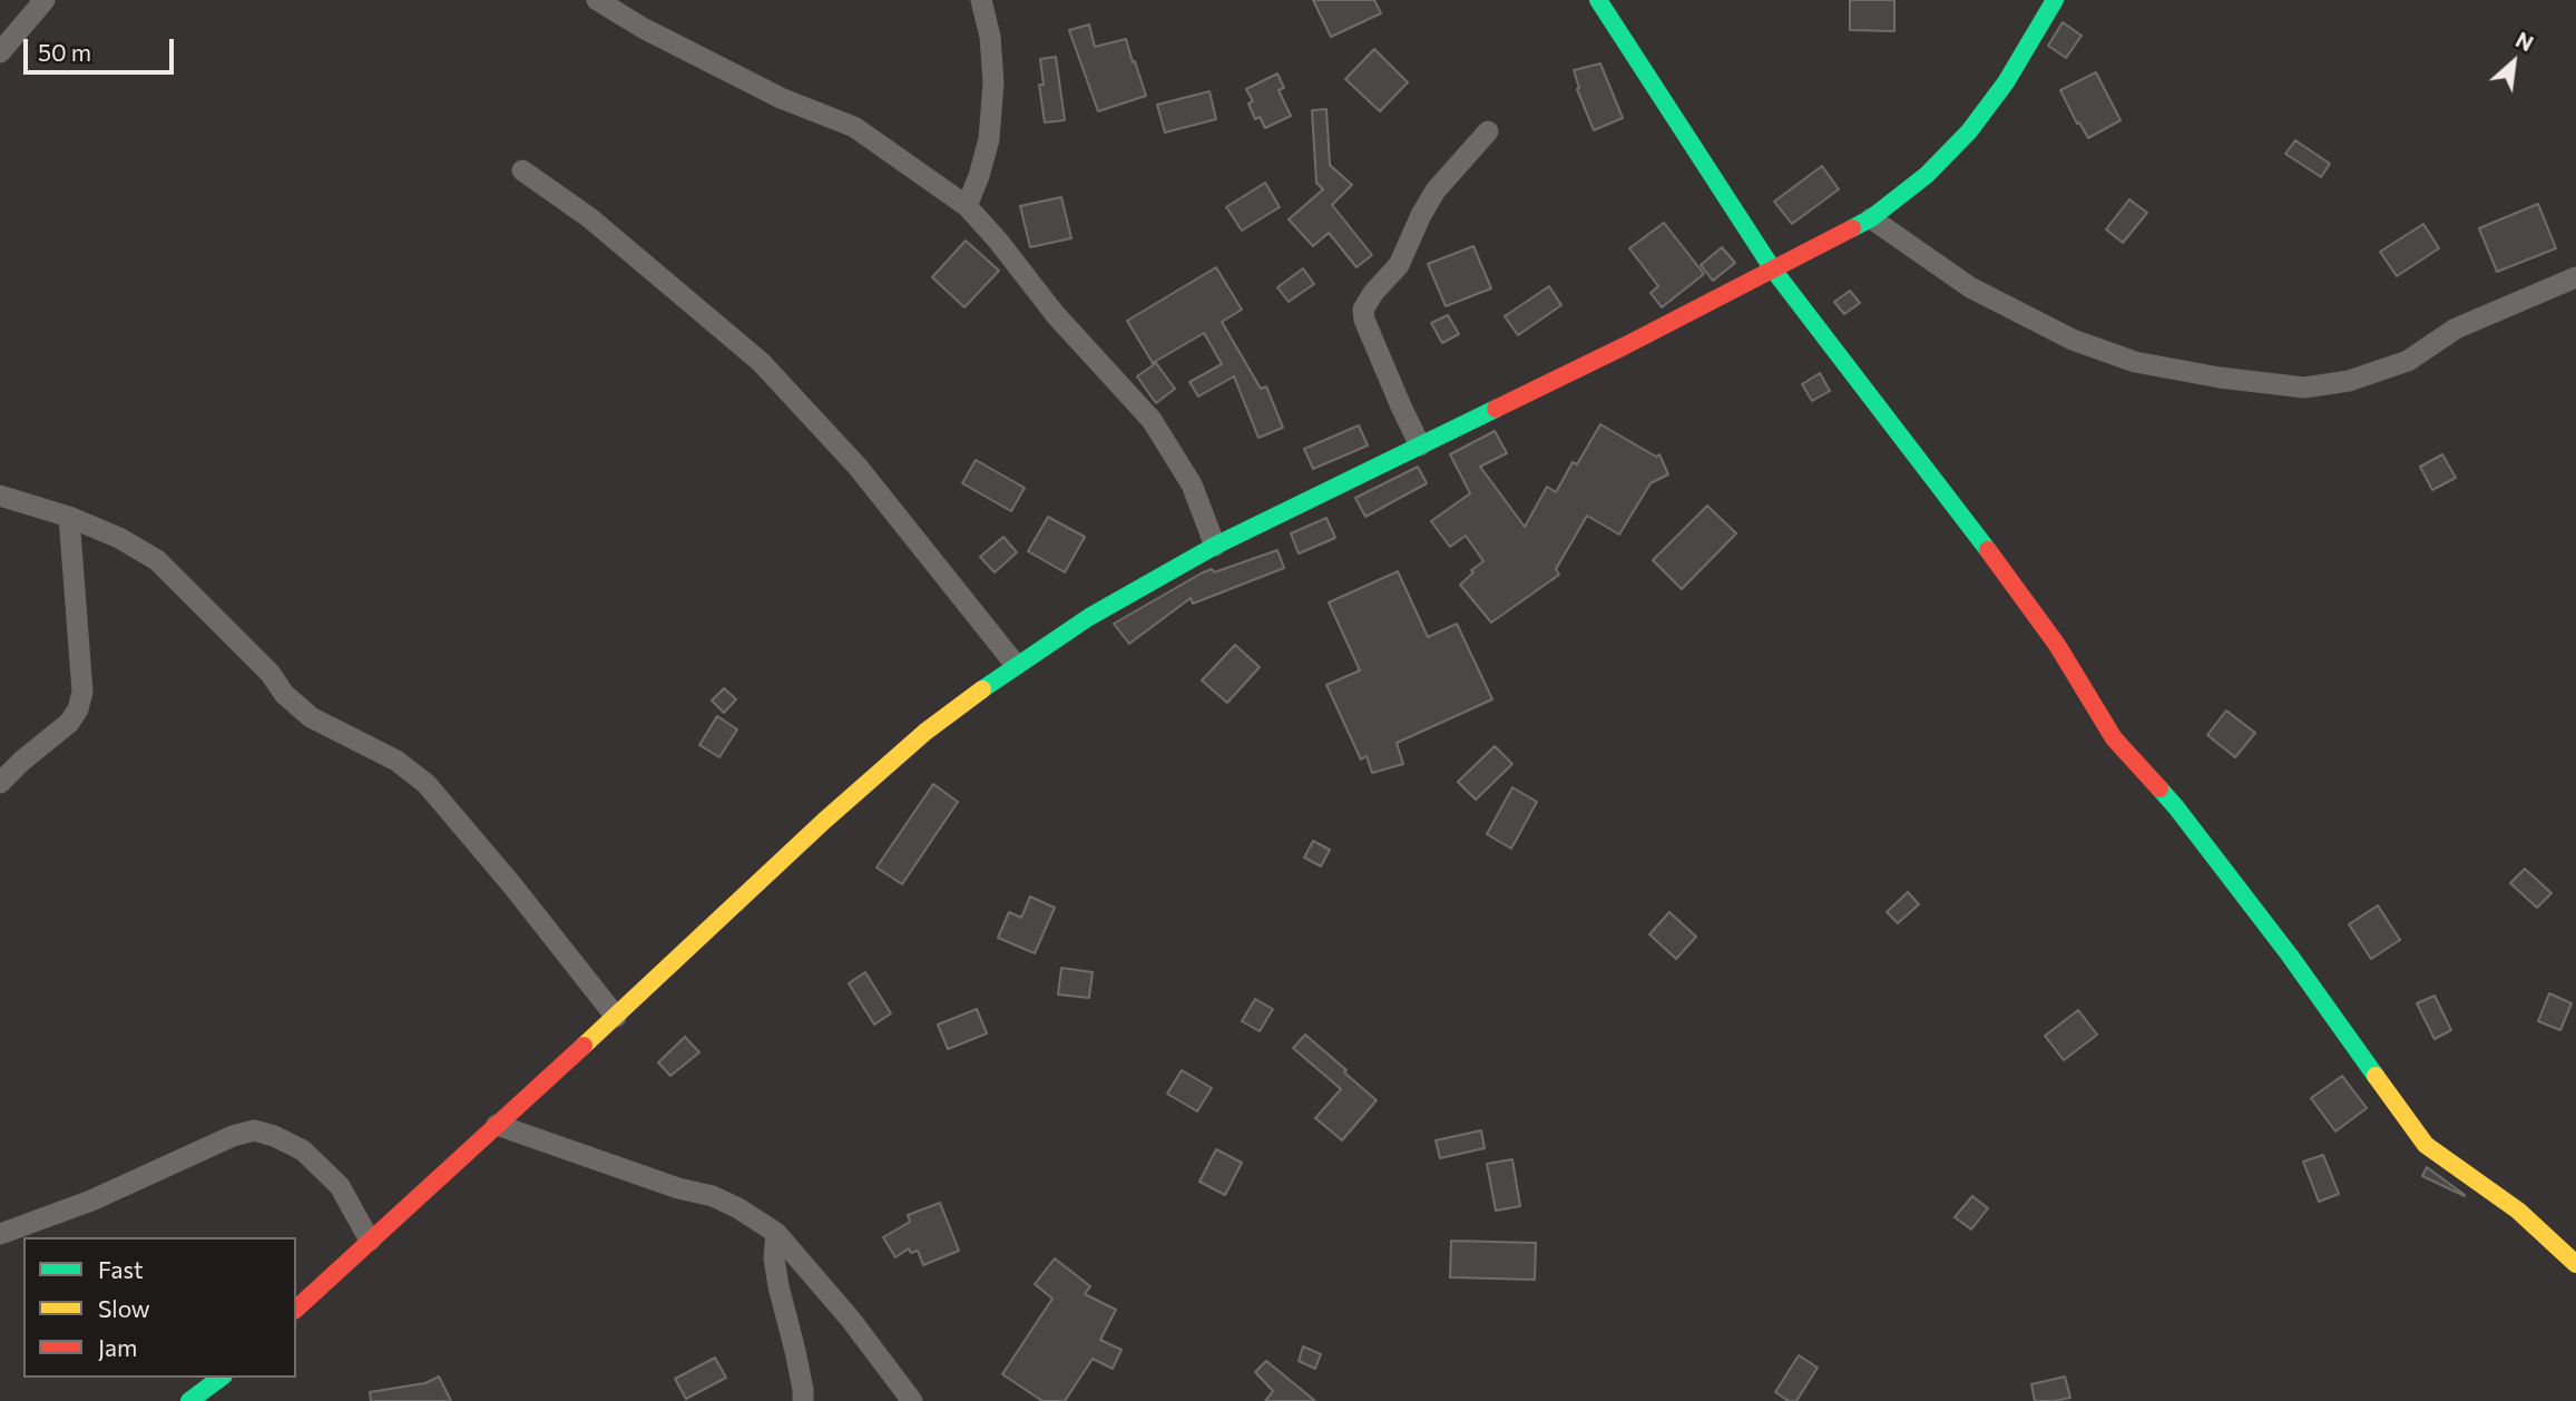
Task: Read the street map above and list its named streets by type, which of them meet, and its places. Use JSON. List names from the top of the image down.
{
  "legend": ["Fast", "Slow", "Jam"],
  "scale_bar": "50 m",
  "north": "top right"
}
